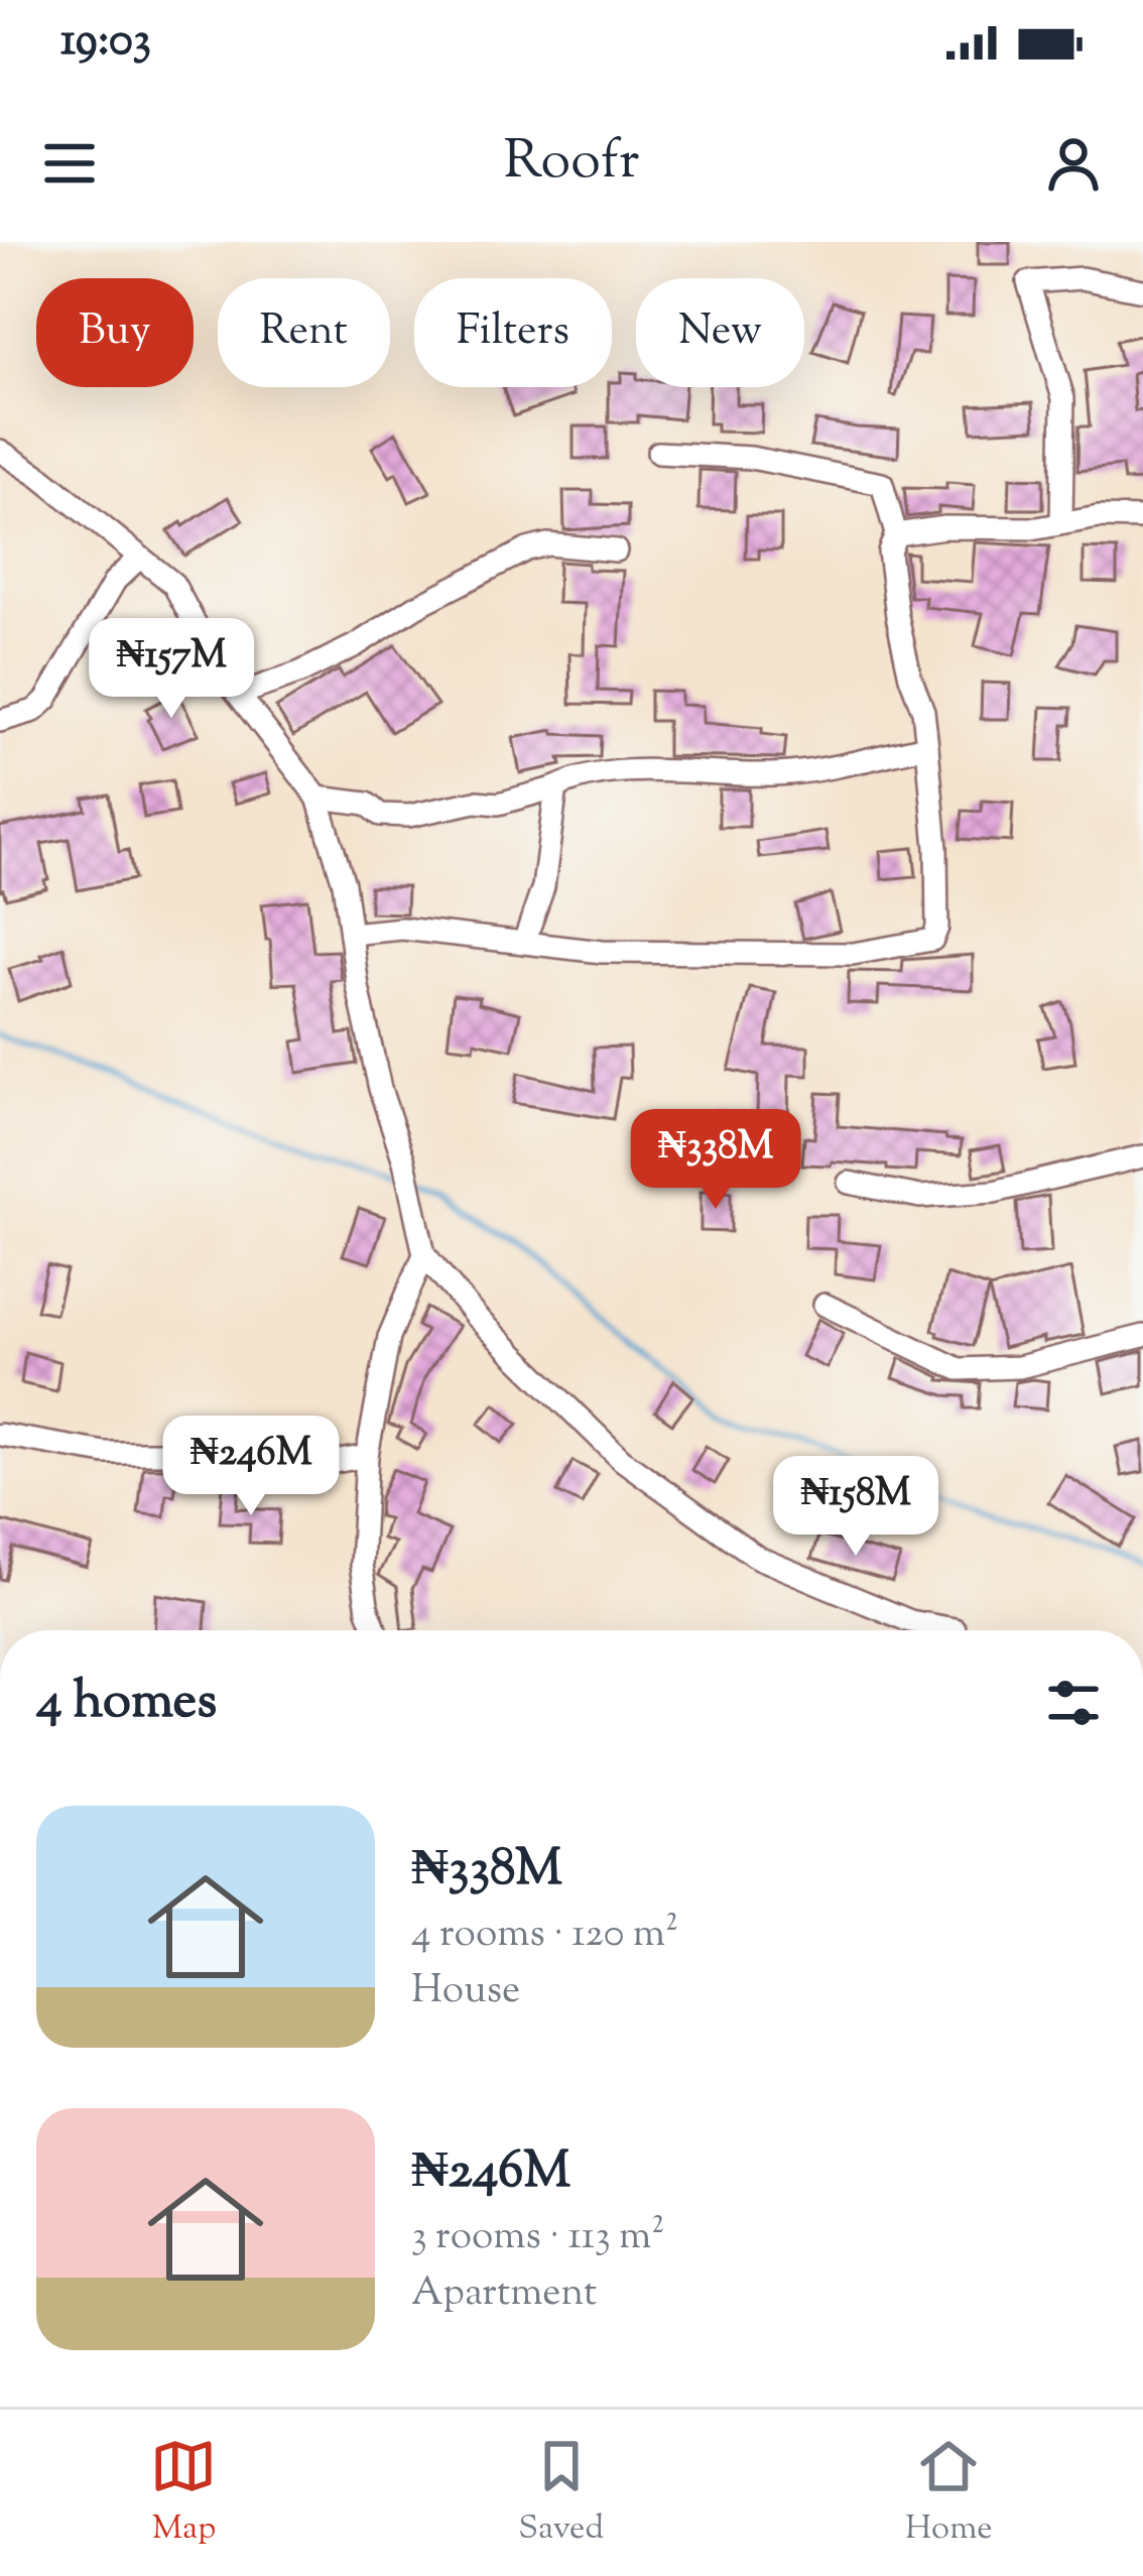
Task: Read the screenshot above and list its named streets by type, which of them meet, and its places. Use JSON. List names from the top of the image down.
{
  "page": {
    "status": "19:03",
    "header": "Roofr",
    "chip": [
      "Buy",
      "Rent",
      "Filters",
      "New"
    ],
    "price": [
      "₦157M",
      "₦338M",
      "₦246M",
      "₦158M"
    ],
    "heading": "4 homes",
    "list": [
      {
        "name": "₦338M",
        "note": "4 rooms · 120 m² · House"
      },
      {
        "name": "₦246M",
        "note": "3 rooms · 113 m² · Apartment"
      }
    ],
    "tabs": ["Map", "Saved", "Home"]
  }
}
